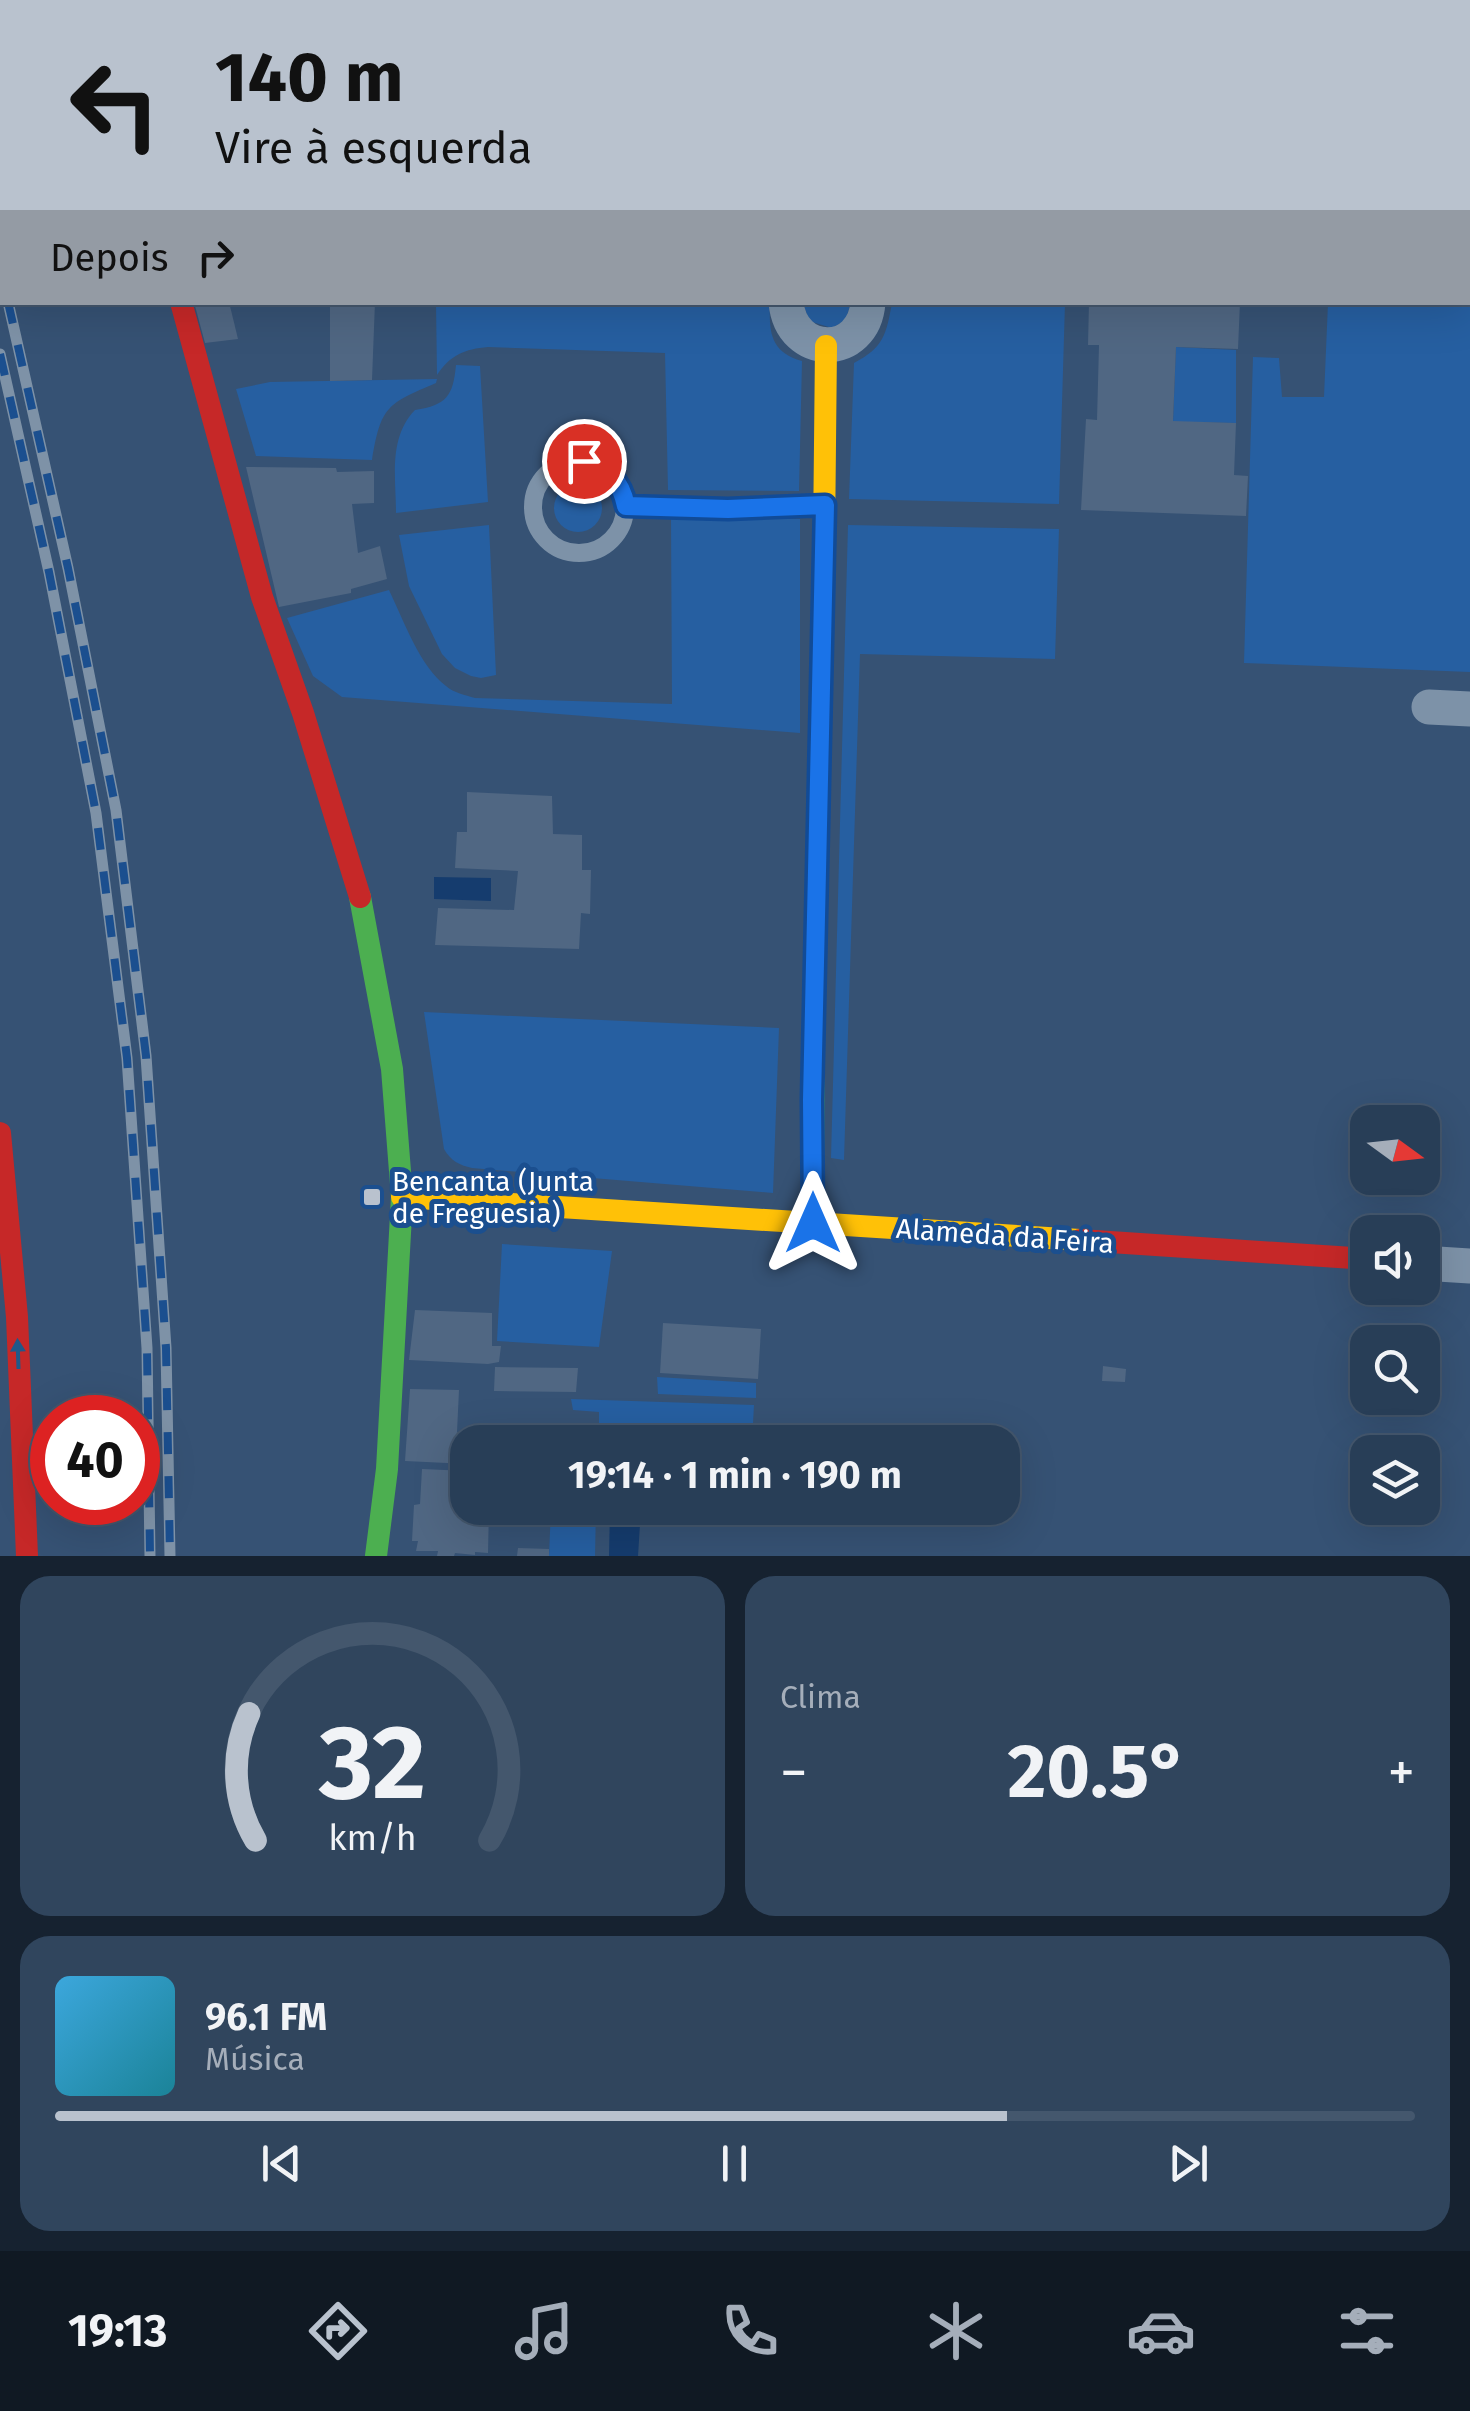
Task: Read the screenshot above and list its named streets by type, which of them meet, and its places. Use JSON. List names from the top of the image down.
{
  "streets": {
    "main road": ["Alameda da Feira"]
  },
  "places": {
    "transit": ["Bencanta (Junta de Freguesia)"]
  },
  "north": "right",
  "page": {
    "turn": ["140 m", "Vire à esquerda"],
    "then": "Depois",
    "limit": "40",
    "trip": "19:14 · 1 min · 190 m",
    "tile": "Clima",
    "heat": ["−", "20.5°", "+"],
    "song": ["96.1 FM", "Música"],
    "tabs": "19:13",
    "gauge": ["32", "km/h"]
  }
}
